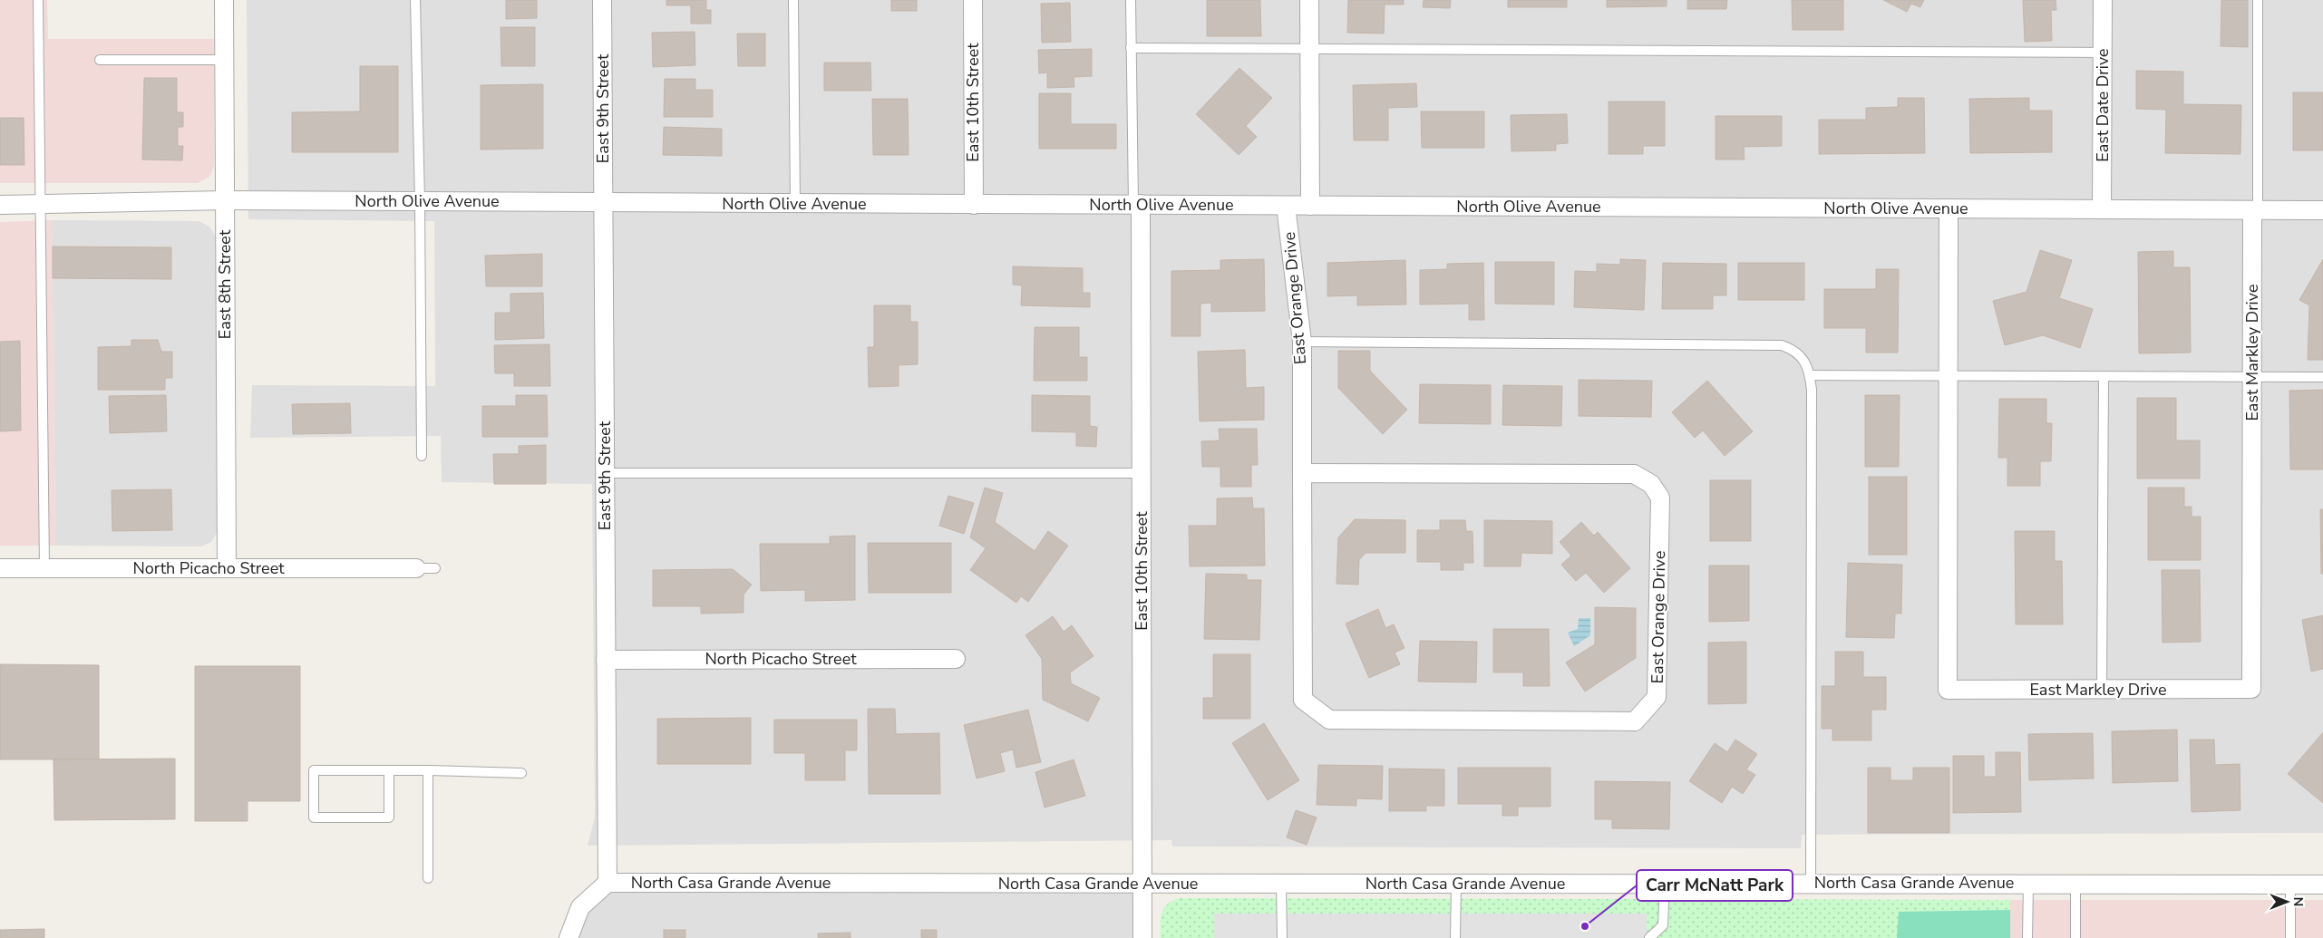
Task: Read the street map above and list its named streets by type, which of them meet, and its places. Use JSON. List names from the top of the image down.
{
  "streets": {
    "street": [
      "East 10th Street",
      "East Date Drive",
      "East 9th Street",
      "North Olive Avenue",
      "East 8th Street",
      "East Orange Drive",
      "East Markley Drive",
      "North Picacho Street",
      "North Casa Grande Avenue"
    ]
  },
  "crossings": [
    ["East 10th Street", "North Olive Avenue"],
    ["East 10th Street", "North Casa Grande Avenue"],
    ["East Date Drive", "North Olive Avenue"],
    ["East 9th Street", "North Olive Avenue"],
    ["East 9th Street", "North Picacho Street"],
    ["East 9th Street", "North Casa Grande Avenue"],
    ["North Olive Avenue", "East 8th Street"],
    ["North Olive Avenue", "East Orange Drive"],
    ["North Olive Avenue", "East Markley Drive"],
    ["East 8th Street", "North Picacho Street"]
  ],
  "places": ["Carr McNatt Park"],
  "north": "right"
}
